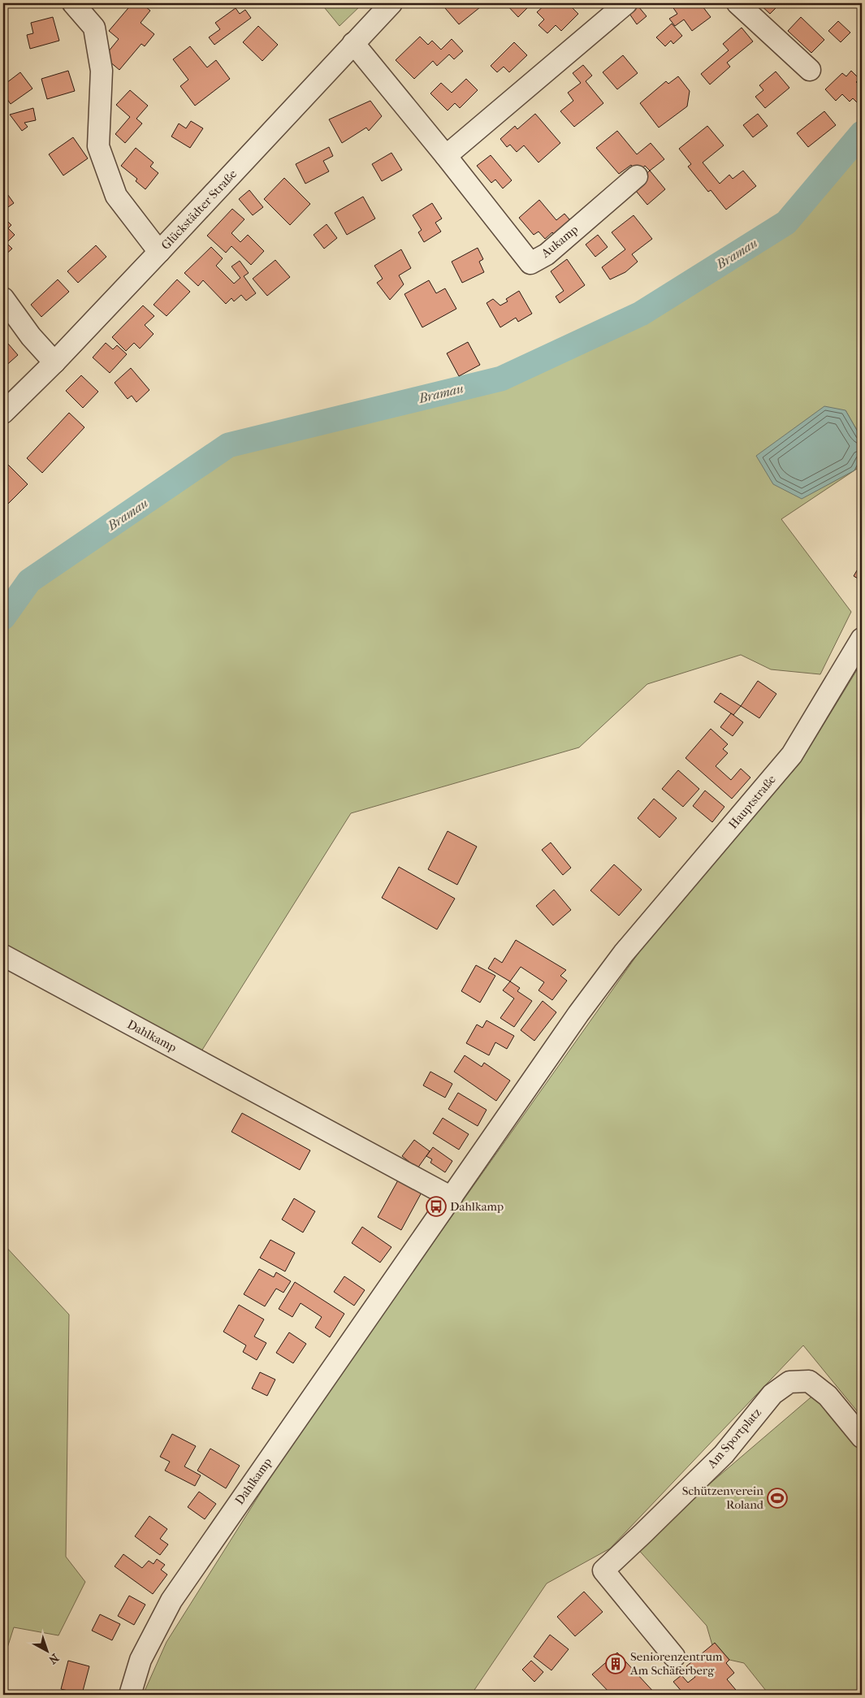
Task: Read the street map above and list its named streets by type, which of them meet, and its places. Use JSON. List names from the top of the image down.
{
  "streets": {
    "street": [
      "Glückstädter Straße",
      "Aukamp",
      "Hauptstraße",
      "Dahlkamp",
      "Am Sportplatz"
    ]
  },
  "crossings": [
    ["Glückstädter Straße", "Aukamp"],
    ["Hauptstraße", "Dahlkamp"]
  ],
  "water": ["Bramau"],
  "places": {
    "bus stop": ["Dahlkamp"],
    "sports": ["Schützenverein Roland"],
    "building": ["Seniorenzentrum Am Schäferberg"]
  },
  "north": "bottom right"
}
